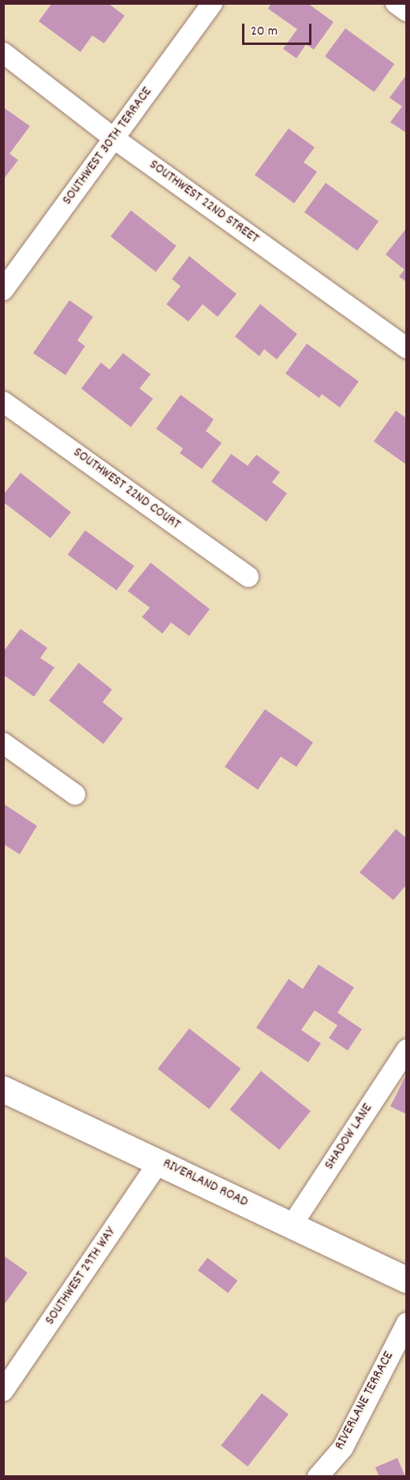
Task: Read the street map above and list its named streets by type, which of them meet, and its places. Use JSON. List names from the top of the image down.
{
  "streets": {
    "street": [
      "SOUTHWEST 30TH TERRACE",
      "SOUTHWEST 22ND STREET",
      "SOUTHWEST 22ND COURT",
      "SHADOW LANE",
      "RIVERLAND ROAD",
      "SOUTHWEST 29TH WAY",
      "RIVERLANE TERRACE"
    ]
  },
  "crossings": [
    ["SOUTHWEST 30TH TERRACE", "SOUTHWEST 22ND STREET"],
    ["SHADOW LANE", "RIVERLAND ROAD"],
    ["RIVERLAND ROAD", "SOUTHWEST 29TH WAY"]
  ],
  "scale_bar": "20 m"
}
